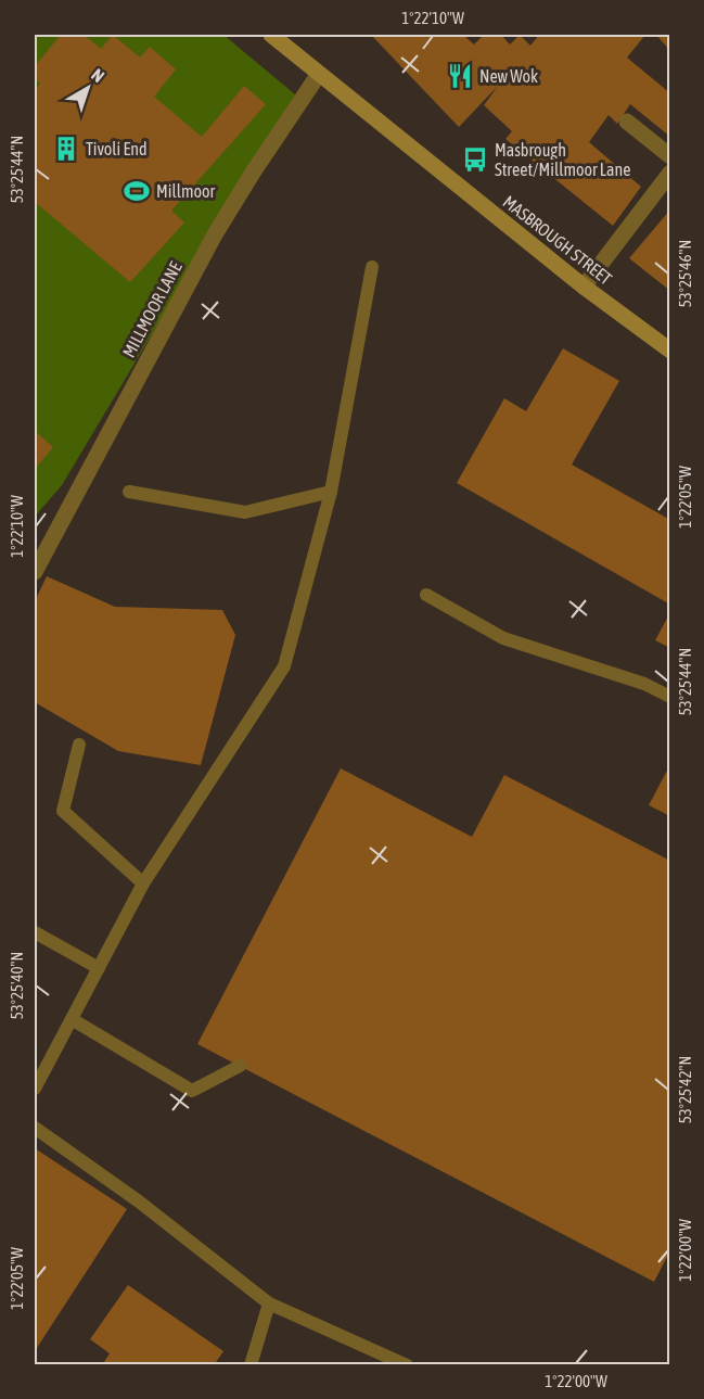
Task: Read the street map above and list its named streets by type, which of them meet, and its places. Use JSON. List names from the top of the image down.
{
  "streets": {
    "street": ["MASBROUGH STREET", "MILLMOOR LANE"]
  },
  "crossings": [
    ["MASBROUGH STREET", "MILLMOOR LANE"]
  ],
  "places": {
    "restaurant": ["New Wok"],
    "building": ["Tivoli End"],
    "bus stop": ["Masbrough Street/Millmoor Lane"],
    "sports": ["Millmoor"]
  },
  "north": "top right",
  "coordinates": [
    "1°22'10\"W",
    "53°25'44\"N",
    "53°25'46\"N",
    "1°22'05\"W",
    "53°25'40\"N",
    "53°25'42\"N",
    "1°22'00\"W"
  ]
}
